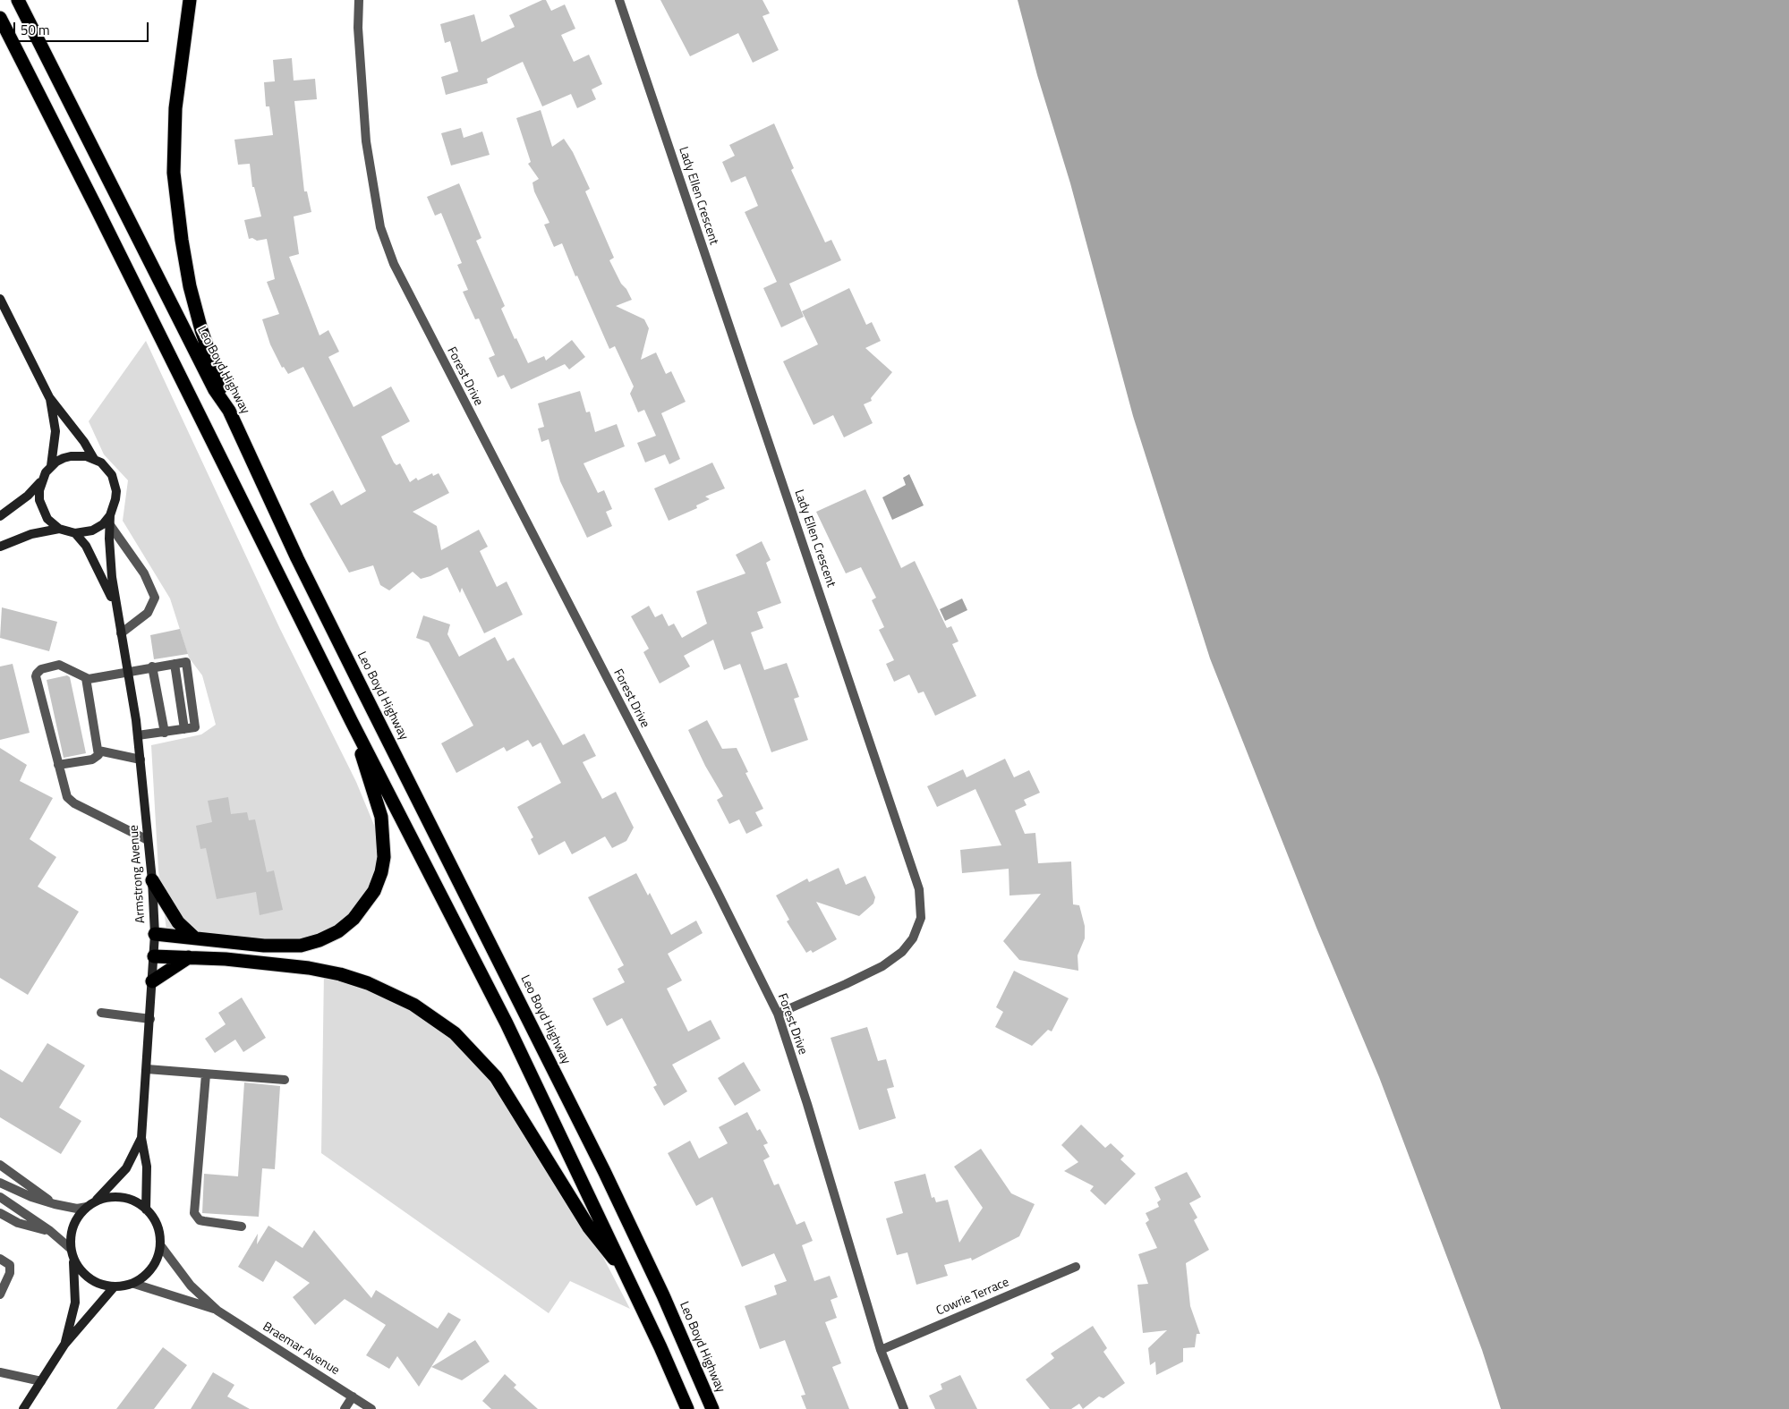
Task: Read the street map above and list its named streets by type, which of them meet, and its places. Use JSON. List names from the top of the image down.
{
  "streets": {
    "highway": ["Leo Boyd Highway"],
    "street": [
      "Lady Ellen Crescent",
      "Forest Drive",
      "Armstrong Avenue",
      "Cowrie Terrace",
      "Braemar Avenue"
    ]
  },
  "crossings": [
    ["Lady Ellen Crescent", "Forest Drive"],
    ["Forest Drive", "Cowrie Terrace"],
    ["Armstrong Avenue", "Braemar Avenue"]
  ],
  "scale_bar": "50 m"
}
